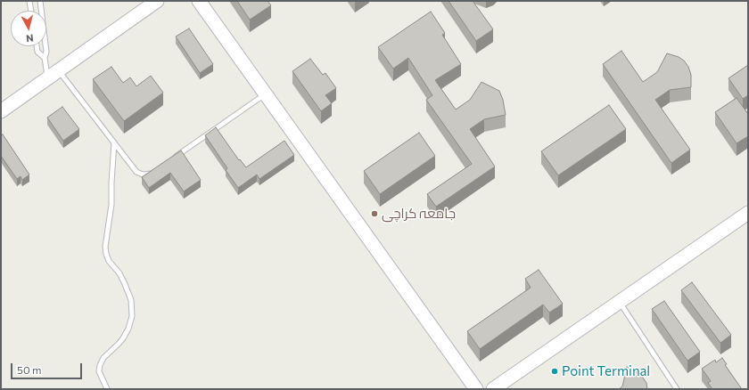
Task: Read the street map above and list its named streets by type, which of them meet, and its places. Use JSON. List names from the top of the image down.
{
  "places": ["جامعہ کراچی", "Point Terminal"],
  "scale_bar": "50 m",
  "north": "bottom"
}
